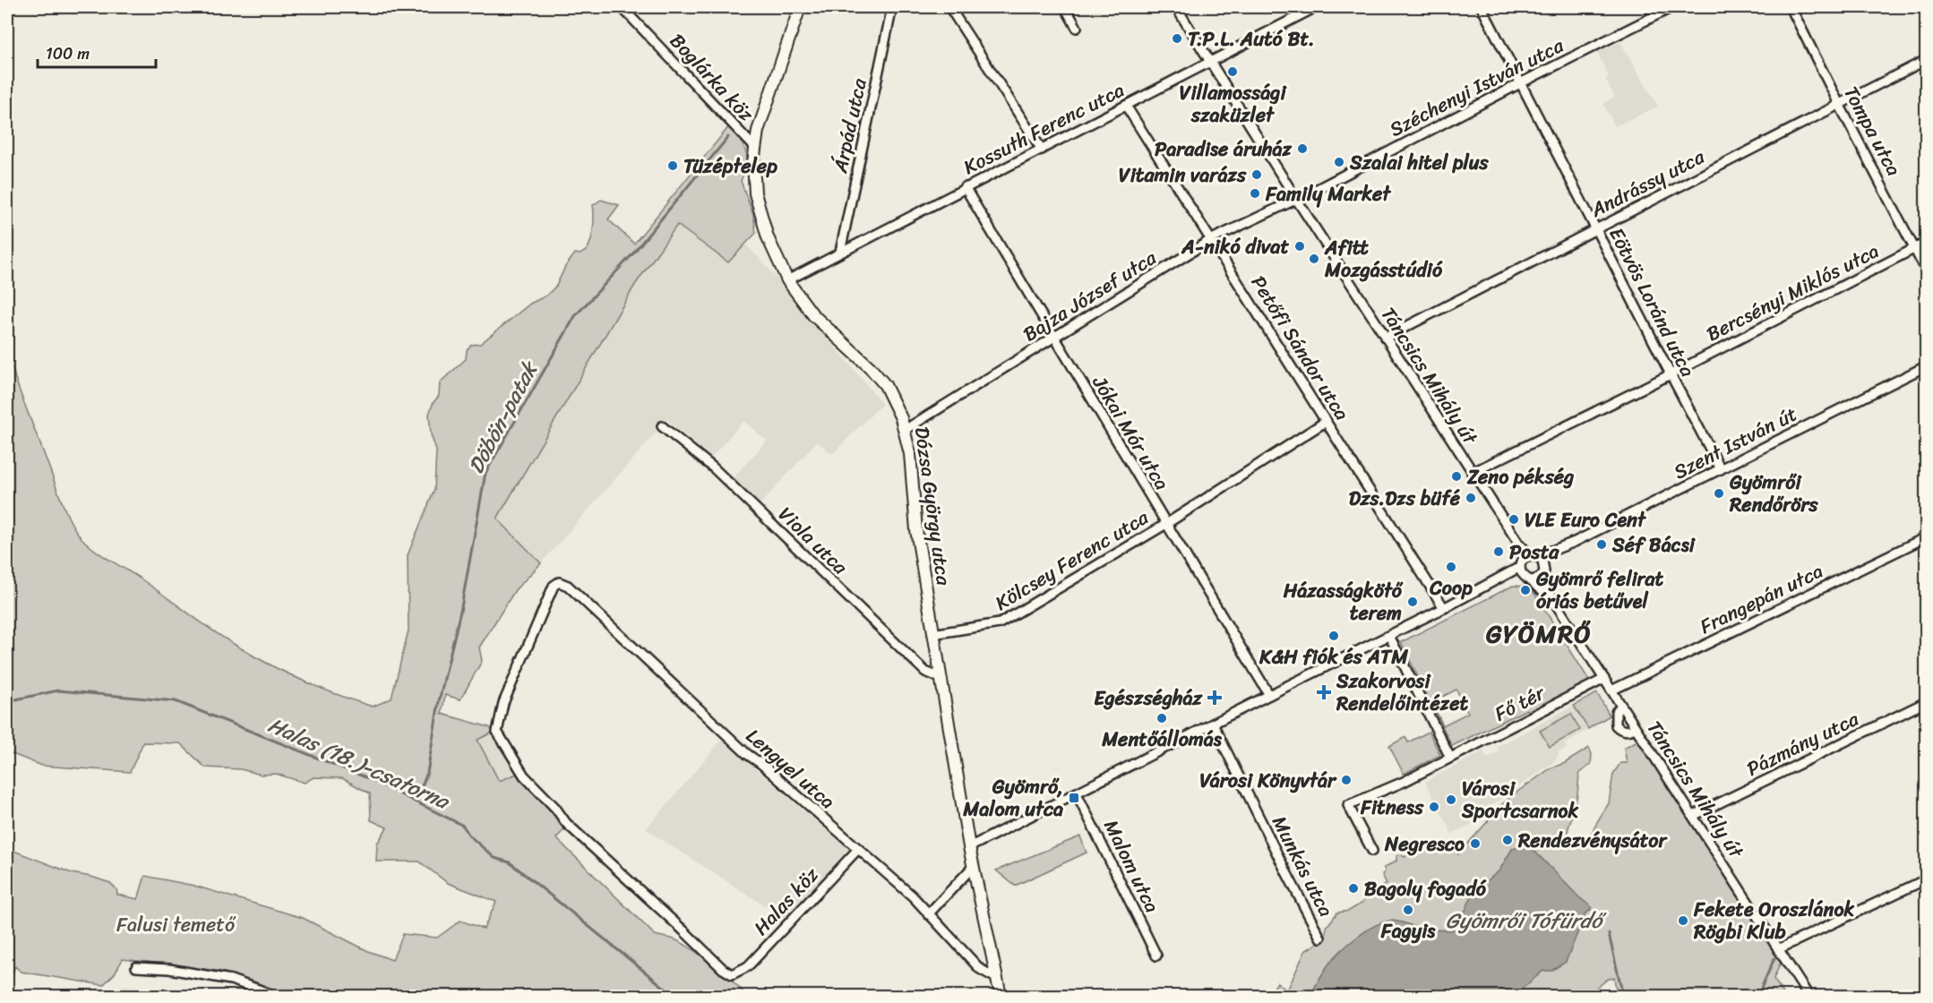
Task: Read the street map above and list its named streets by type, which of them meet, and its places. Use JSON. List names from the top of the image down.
{
  "streets": {
    "main road": ["Dózsa György utca"],
    "street": [
      "Boglárka köz",
      "Széchenyi István utca",
      "Árpád utca",
      "Kossuth Ferenc utca",
      "Tompa utca",
      "Andrássy utca",
      "Bercsényi Miklós utca",
      "Bajza József utca",
      "Eötvös Loránd utca",
      "Petőfi Sándor utca",
      "Táncsics Mihály út",
      "Jókai Mór utca",
      "Szent István út",
      "Viola utca",
      "Kölcsey Ferenc utca",
      "Frangepán utca",
      "Fő tér",
      "Pázmány utca",
      "Lengyel utca",
      "Malom utca",
      "Munkás utca",
      "Halas köz"
    ]
  },
  "crossings": [
    ["Boglárka köz", "Dózsa György utca"],
    ["Széchenyi István utca", "Bajza József utca"],
    ["Széchenyi István utca", "Eötvös Loránd utca"],
    ["Széchenyi István utca", "Táncsics Mihály út"],
    ["Árpád utca", "Kossuth Ferenc utca"],
    ["Kossuth Ferenc utca", "Petőfi Sándor utca"],
    ["Kossuth Ferenc utca", "Táncsics Mihály út"],
    ["Kossuth Ferenc utca", "Jókai Mór utca"],
    ["Kossuth Ferenc utca", "Dózsa György utca"],
    ["Tompa utca", "Andrássy utca"],
    ["Tompa utca", "Bercsényi Miklós utca"],
    ["Andrássy utca", "Eötvös Loránd utca"],
    ["Andrássy utca", "Táncsics Mihály út"],
    ["Bercsényi Miklós utca", "Eötvös Loránd utca"],
    ["Bercsényi Miklós utca", "Táncsics Mihály út"],
    ["Bajza József utca", "Petőfi Sándor utca"],
    ["Bajza József utca", "Táncsics Mihály út"],
    ["Bajza József utca", "Jókai Mór utca"],
    ["Bajza József utca", "Dózsa György utca"],
    ["Eötvös Loránd utca", "Szent István út"],
    ["Petőfi Sándor utca", "Szent István út"],
    ["Petőfi Sándor utca", "Kölcsey Ferenc utca"],
    ["Táncsics Mihály út", "Szent István út"],
    ["Táncsics Mihály út", "Frangepán utca"],
    ["Táncsics Mihály út", "Fő tér"],
    ["Táncsics Mihály út", "Pázmány utca"],
    ["Jókai Mór utca", "Szent István út"],
    ["Jókai Mór utca", "Kölcsey Ferenc utca"],
    ["Szent István út", "Dózsa György utca"],
    ["Szent István út", "Malom utca"],
    ["Szent István út", "Munkás utca"],
    ["Dózsa György utca", "Viola utca"],
    ["Dózsa György utca", "Kölcsey Ferenc utca"],
    ["Dózsa György utca", "Lengyel utca"],
    ["Lengyel utca", "Halas köz"]
  ],
  "districts": ["GYÖMRŐ"],
  "water": ["Döbön-patak", "Halas (18.)-csatorna", "Gyömrői Tófürdő"],
  "parks": ["Falusi temető"],
  "places": {
    "other": [
      "T.P.L. Autó Bt.",
      "Villamossági szaküzlet",
      "Paradise áruház",
      "Szalai hitel plus",
      "Tüzéptelep",
      "Vitamin varázs",
      "Family Market",
      "A-nikó divat",
      "Afitt Mozgásstúdió",
      "Zeno pékség",
      "Gyömrői Rendőrörs",
      "Dzs.Dzs büfé",
      "VLE Euro Cent",
      "Séf Bácsi",
      "Posta",
      "Coop",
      "Gyömrő felirat óriás betűvel",
      "Házasságkötő terem",
      "K&H fiók és ATM",
      "Mentőállomás",
      "Városi Könyvtár",
      "Városi Sportcsarnok",
      "Fitness",
      "Rendezvénysátor",
      "Negresco",
      "Bagoly fogadó",
      "Fagyis",
      "Fekete Oroszlánok Rögbi Klub"
    ],
    "health": ["Szakorvosi Rendelőintézet", "Egészségház"],
    "transit": ["Gyömrő, Malom utca"]
  },
  "scale_bar": "100 m"
}
